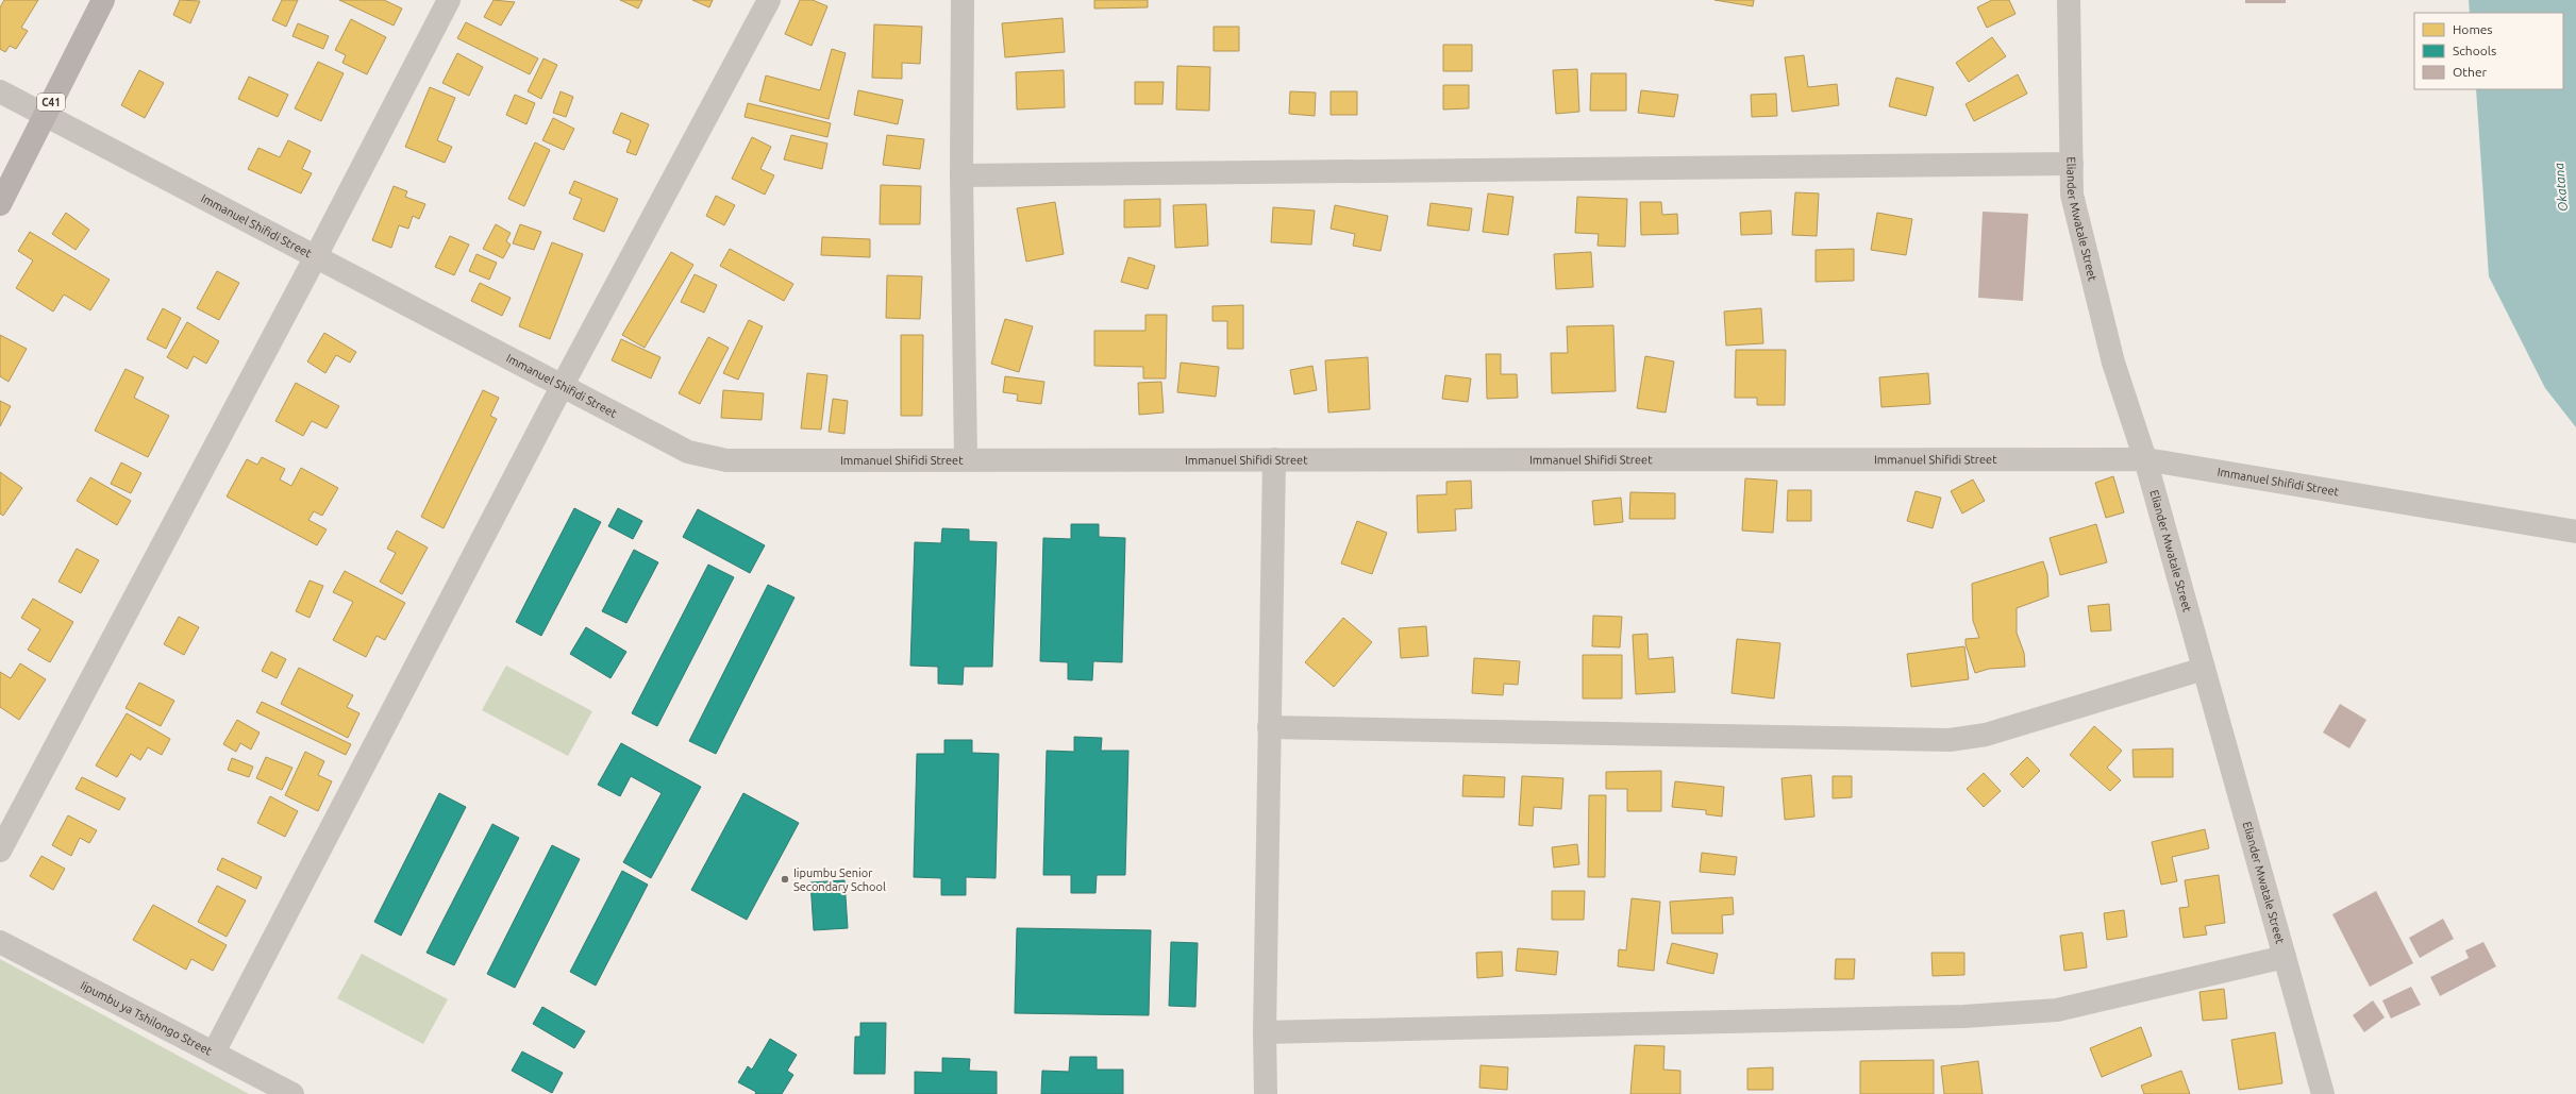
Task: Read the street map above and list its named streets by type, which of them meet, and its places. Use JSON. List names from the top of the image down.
{
  "streets": {
    "main road": ["C41"],
    "street": ["Eliander Mwatale Street", "Immanuel Shifidi Street", "Iipumbu ya Tshilongo Street"]
  },
  "crossings": [
    ["C41", "Immanuel Shifidi Street"],
    ["Eliander Mwatale Street", "Immanuel Shifidi Street"]
  ],
  "water": ["Okatana"],
  "places": ["Iipumbu Senior Secondary School"],
  "legend": ["Homes", "Schools", "Other"]
}
